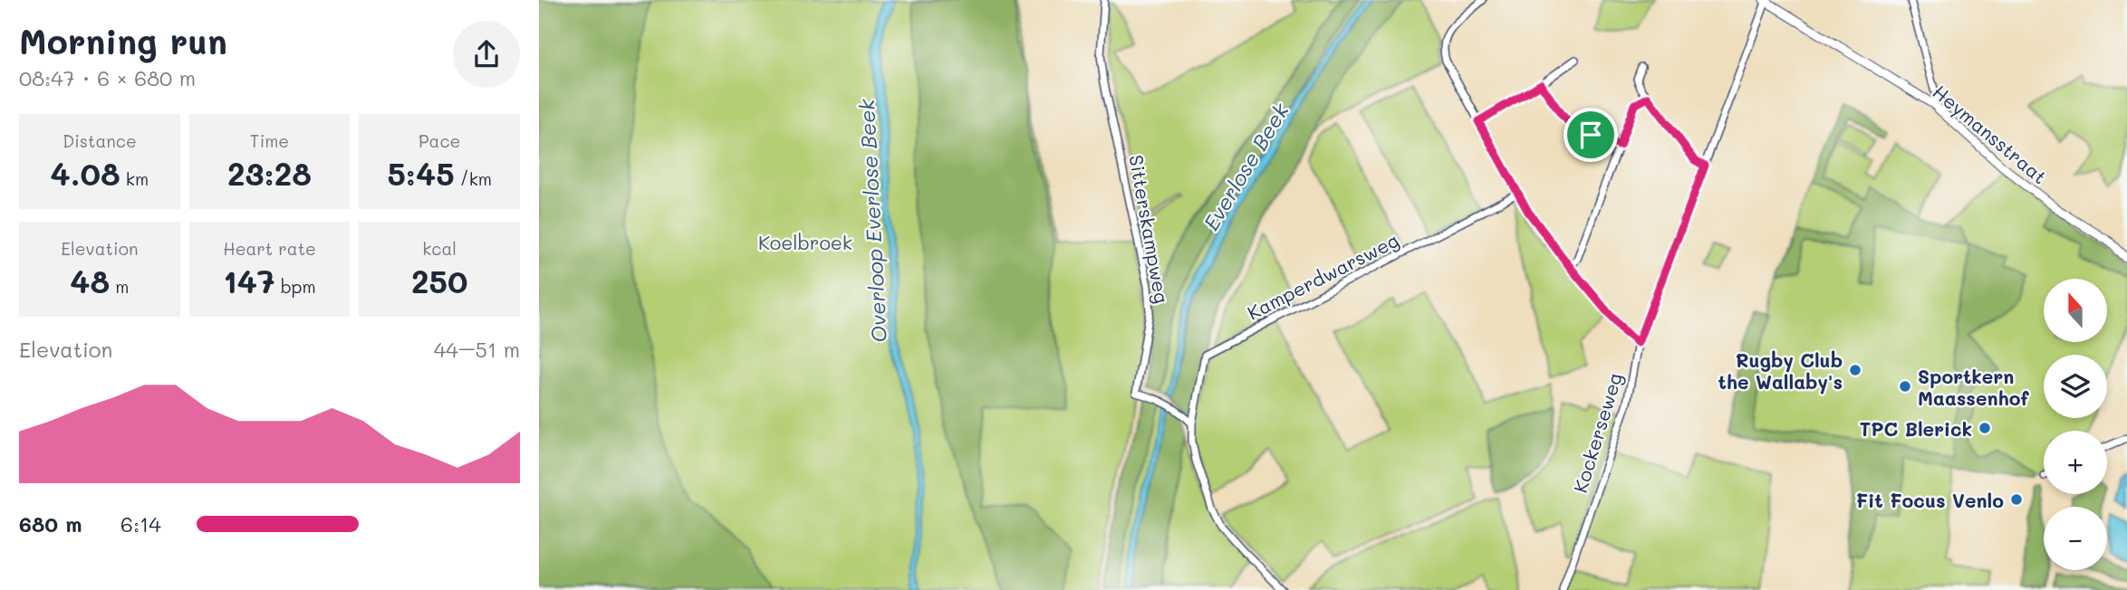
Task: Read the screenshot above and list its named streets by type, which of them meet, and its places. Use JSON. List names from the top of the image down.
{
  "streets": {
    "street": [
      "Heymansstraat",
      "Sitterskampweg",
      "Kamperdwarsweg",
      "Kockerseweg"
    ]
  },
  "crossings": [
    ["Heymansstraat", "Kockerseweg"],
    ["Sitterskampweg", "Kamperdwarsweg"]
  ],
  "water": ["Everlose Beek", "Overloop Everlose Beek"],
  "parks": ["Koelbroek"],
  "places": [
    "Rugby Club the Wallaby's",
    "Sportkern Maassenhof",
    "TPC Blerick",
    "Fit Focus Venlo"
  ],
  "north": "top",
  "page": {
    "heading": ["Morning run", "08:47 · 6 × 680 m"],
    "stats": [
      ["Distance", "4.08 km"],
      ["Time", "23:28"],
      ["Pace", "5:45 /km"],
      ["Elevation", "48 m"],
      ["Heart rate", "147 bpm"],
      ["kcal", "250"]
    ],
    "map_buttons": ["+", "−"],
    "chart": ["Elevation", "44–51 m"],
    "list": [
      {
        "name": "680 m",
        "note": "6:14"
      }
    ]
  }
}
